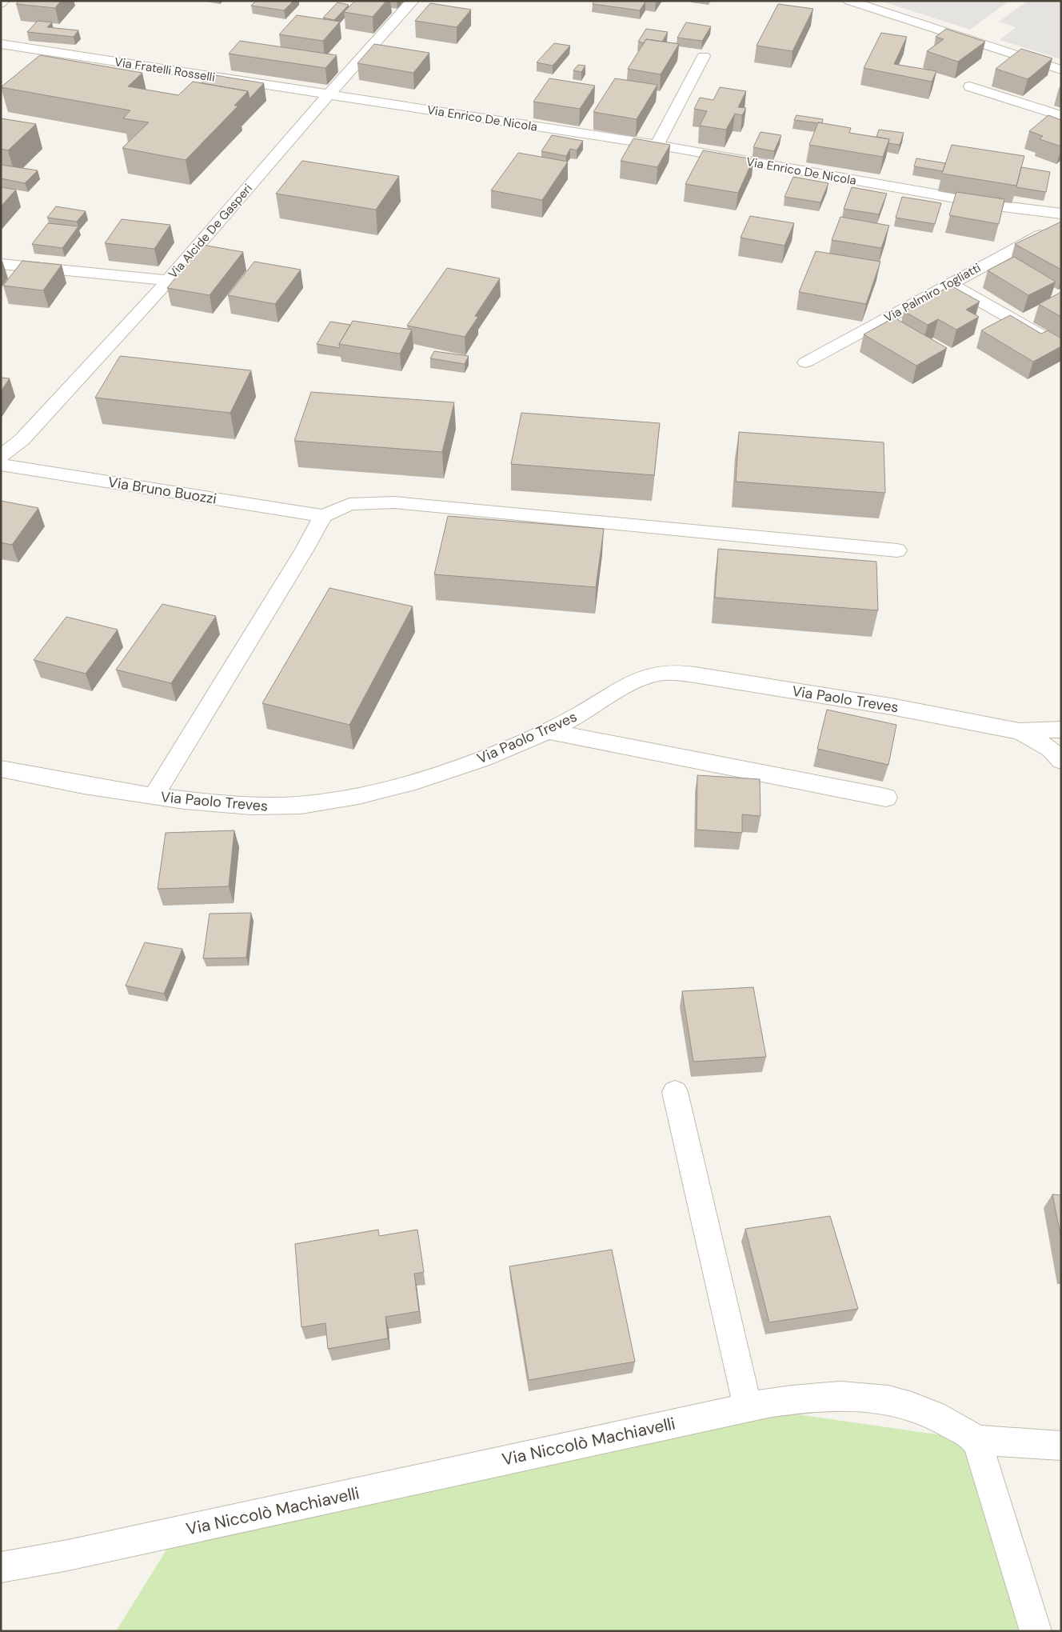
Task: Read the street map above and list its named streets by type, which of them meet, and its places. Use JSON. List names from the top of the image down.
{
  "streets": {
    "street": [
      "Via Fratelli Rosselli",
      "Via Enrico De Nicola",
      "Via Alcide De Gasperi",
      "Via Palmiro Togliatti",
      "Via Bruno Buozzi",
      "Via Paolo Treves",
      "Via Niccolò Machiavelli"
    ]
  },
  "crossings": [
    ["Via Fratelli Rosselli", "Via Enrico De Nicola"],
    ["Via Fratelli Rosselli", "Via Alcide De Gasperi"],
    ["Via Enrico De Nicola", "Via Alcide De Gasperi"]
  ]
}
